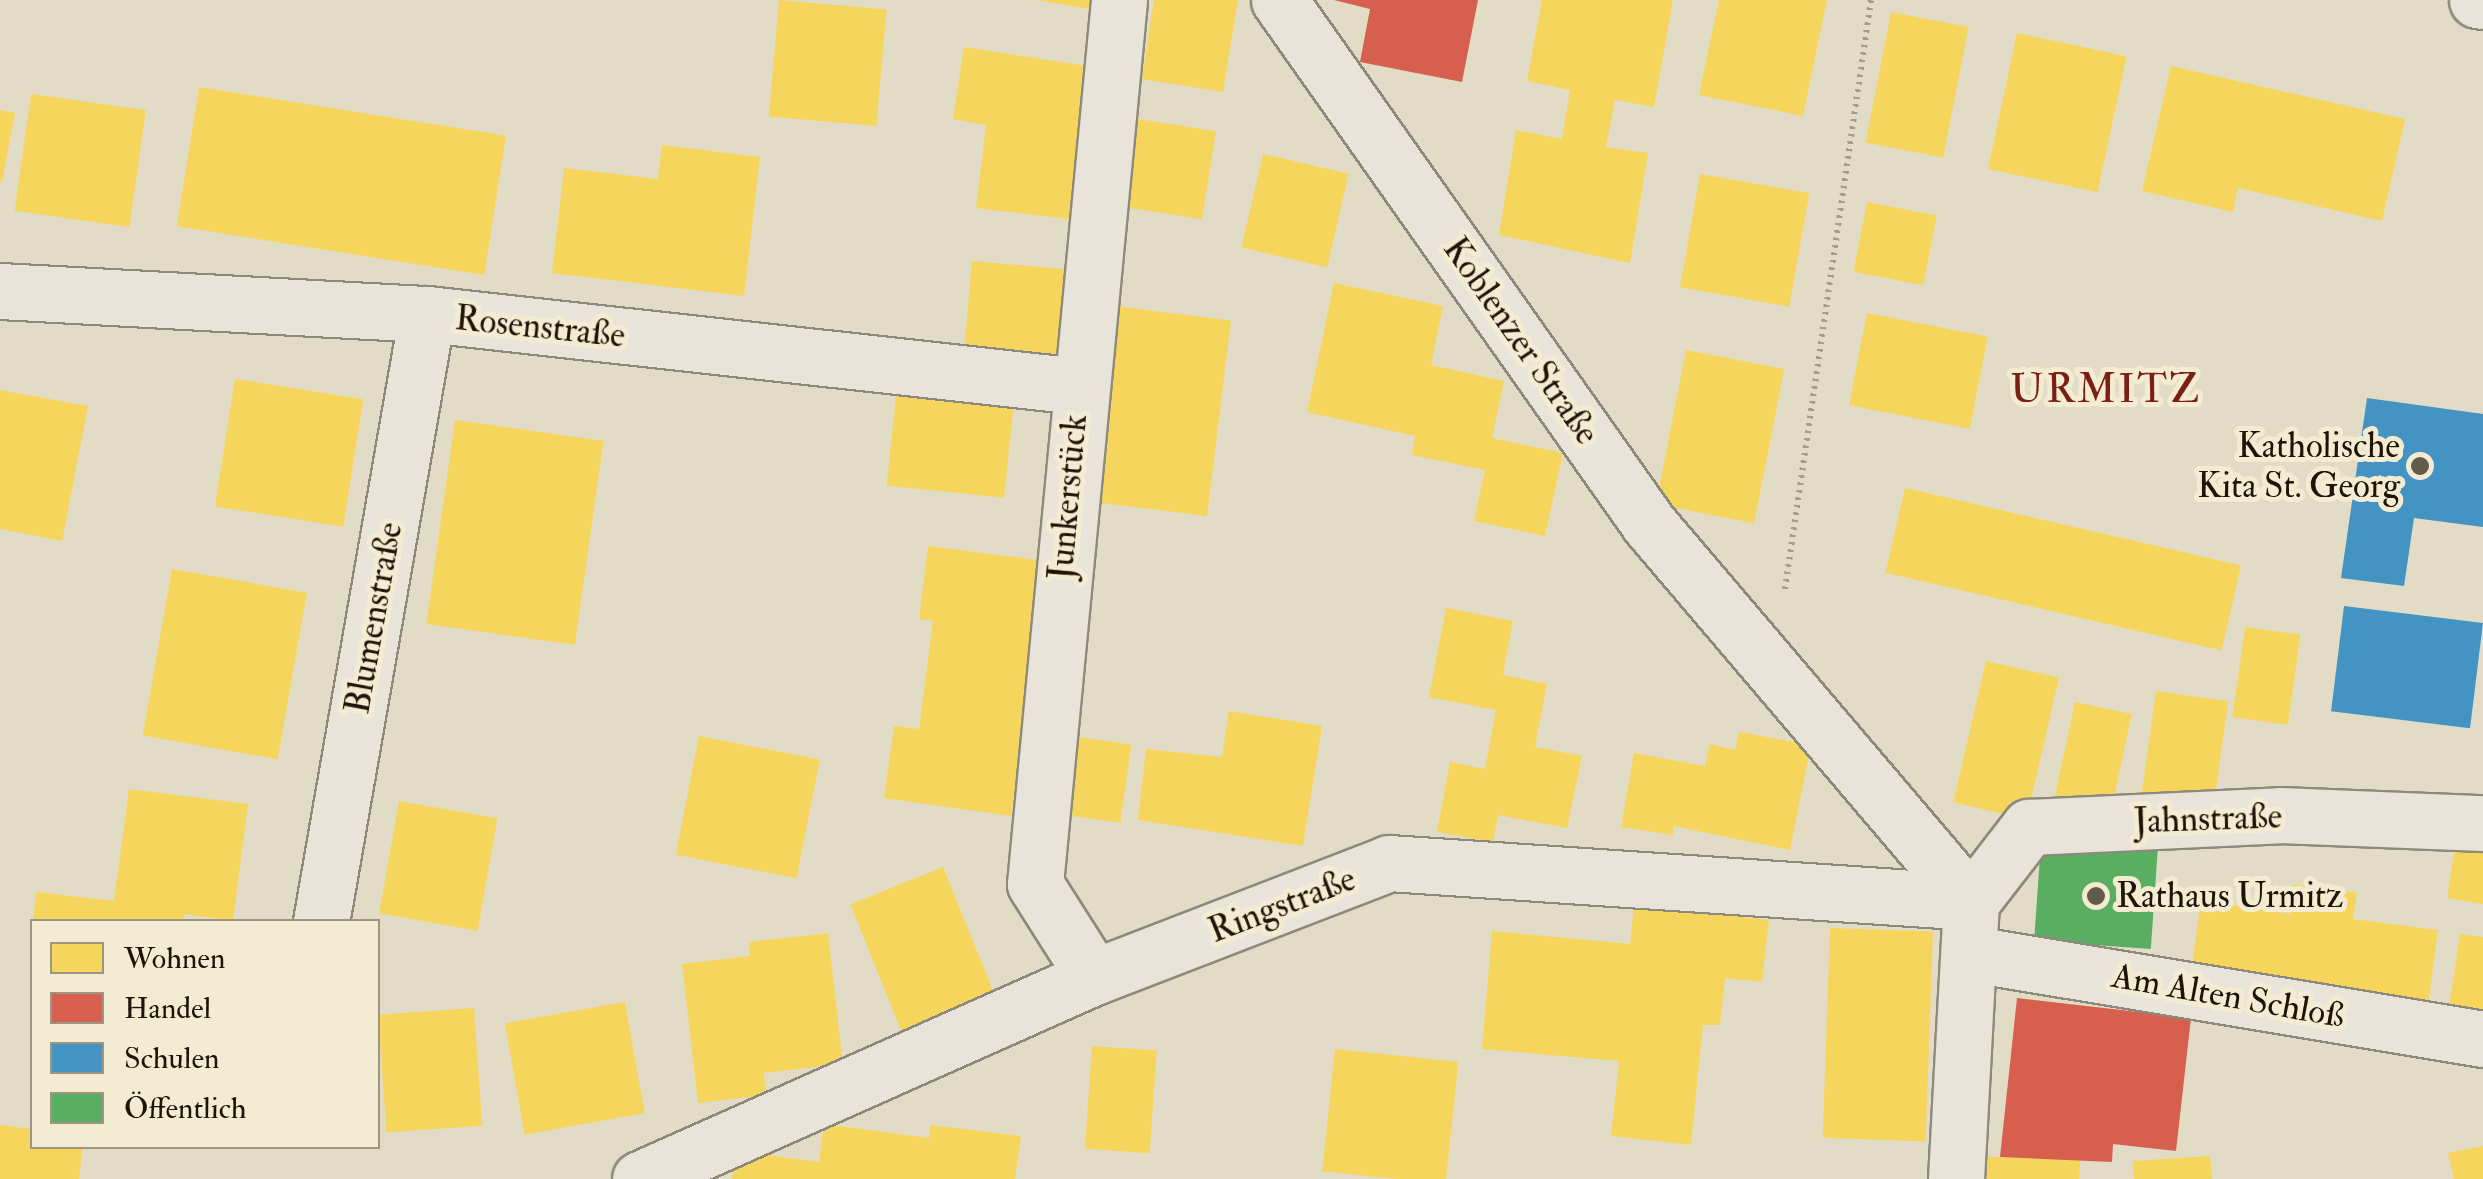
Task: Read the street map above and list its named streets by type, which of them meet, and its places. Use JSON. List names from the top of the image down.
{
  "streets": {
    "street": [
      "Rosenstraße",
      "Koblenzer Straße",
      "Junkerstück",
      "Blumenstraße",
      "Jahnstraße",
      "Ringstraße",
      "Am Alten Schloß"
    ]
  },
  "crossings": [
    ["Rosenstraße", "Junkerstück"],
    ["Rosenstraße", "Blumenstraße"],
    ["Koblenzer Straße", "Jahnstraße"],
    ["Koblenzer Straße", "Ringstraße"],
    ["Koblenzer Straße", "Am Alten Schloß"],
    ["Junkerstück", "Ringstraße"],
    ["Jahnstraße", "Ringstraße"],
    ["Jahnstraße", "Am Alten Schloß"],
    ["Ringstraße", "Am Alten Schloß"]
  ],
  "districts": ["URMITZ"],
  "places": ["Katholische Kita St. Georg", "Rathaus Urmitz"],
  "legend": [
    "Wohnen",
    "Handel",
    "Schulen",
    "Öffentlich"
  ]
}
